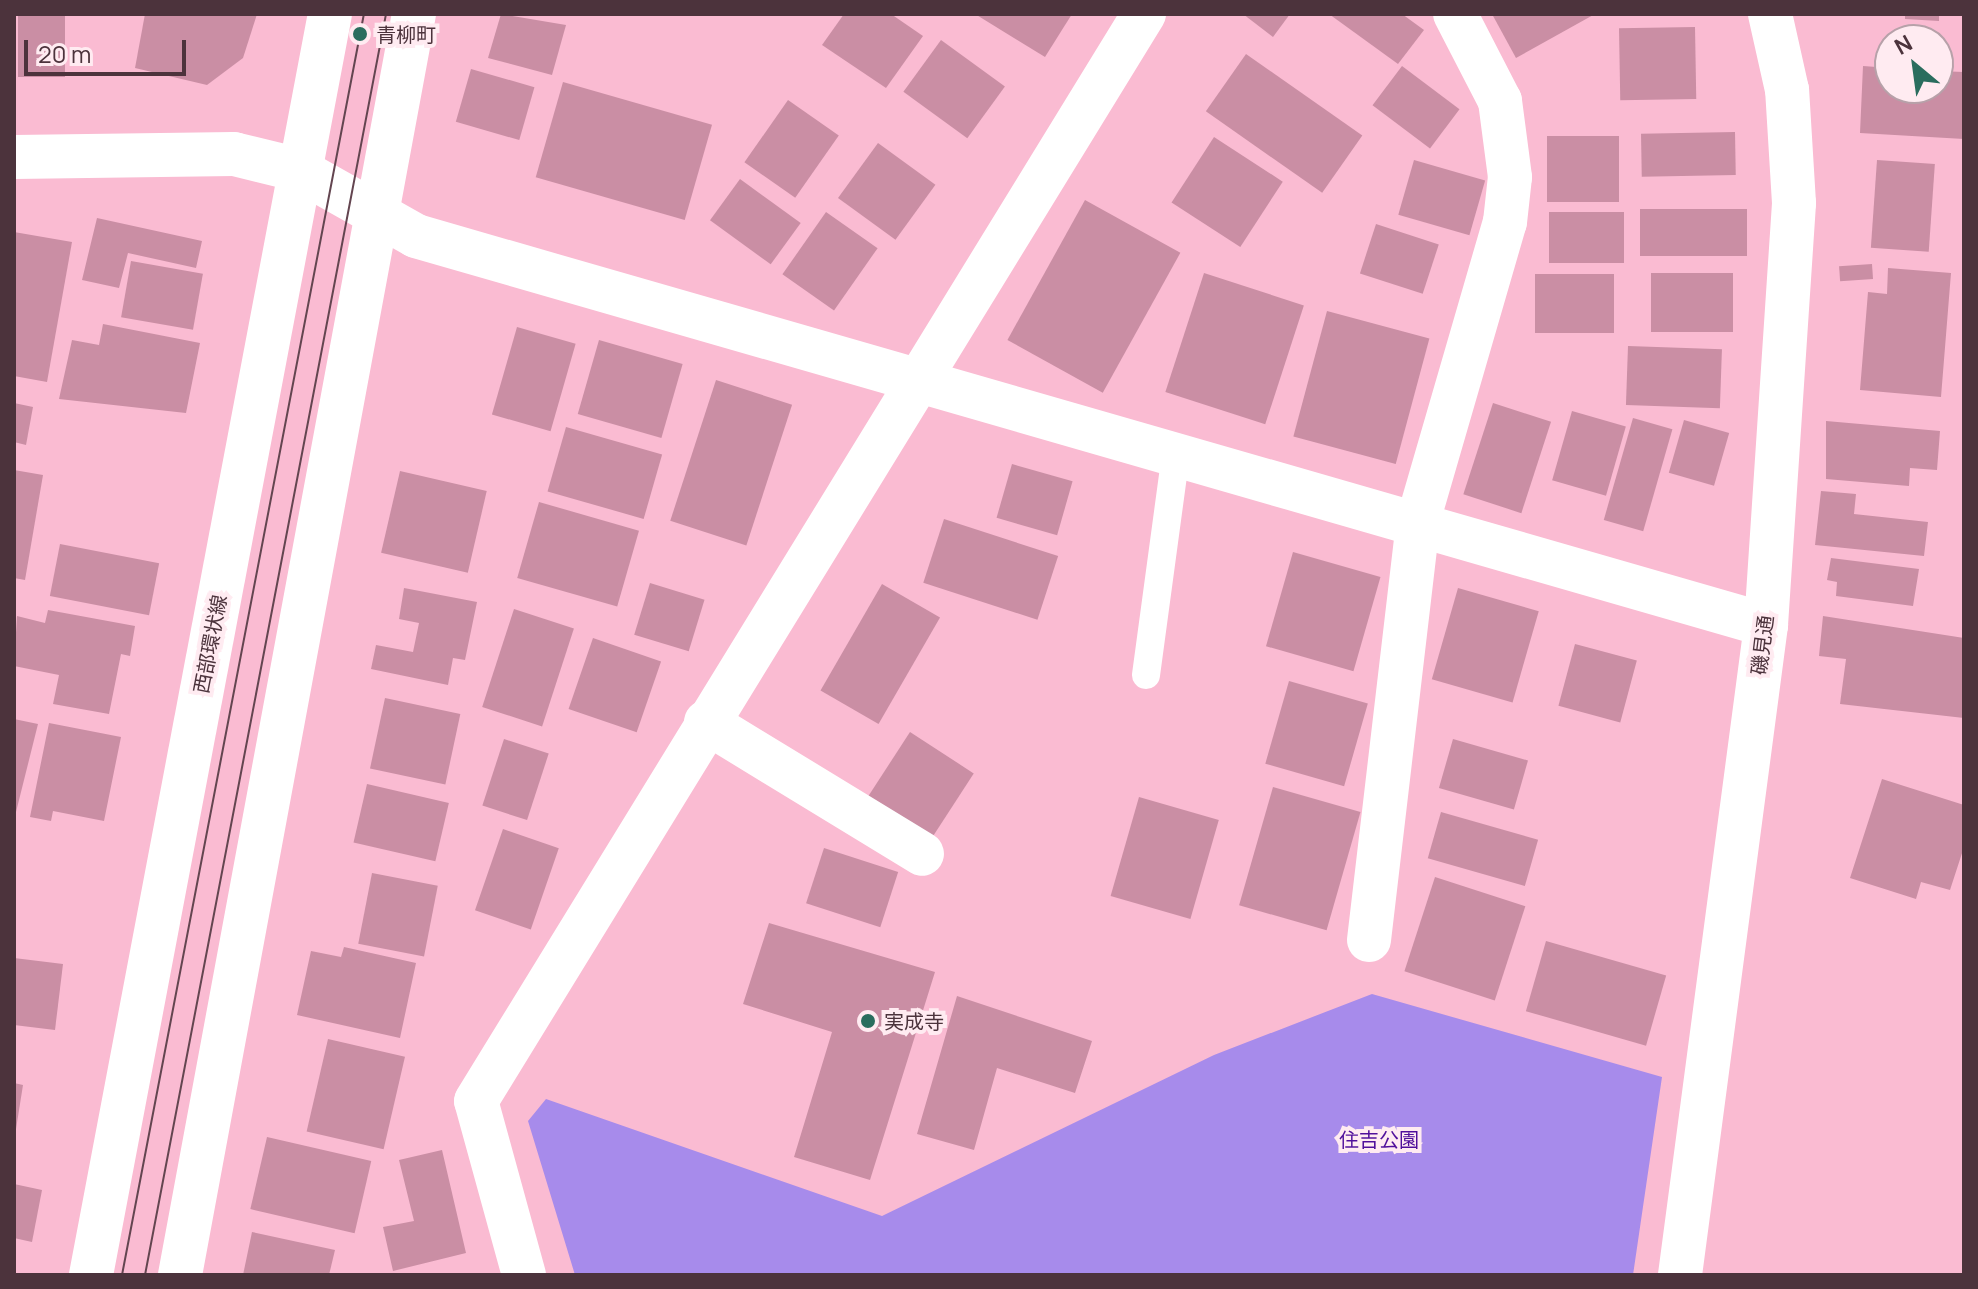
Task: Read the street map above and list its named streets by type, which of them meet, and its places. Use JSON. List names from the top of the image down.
{
  "streets": {
    "street": ["西部環状線", "磯見通"]
  },
  "parks": ["住吉公園"],
  "places": ["青柳町", "実成寺"],
  "scale_bar": "20 m",
  "north": "top left"
}
